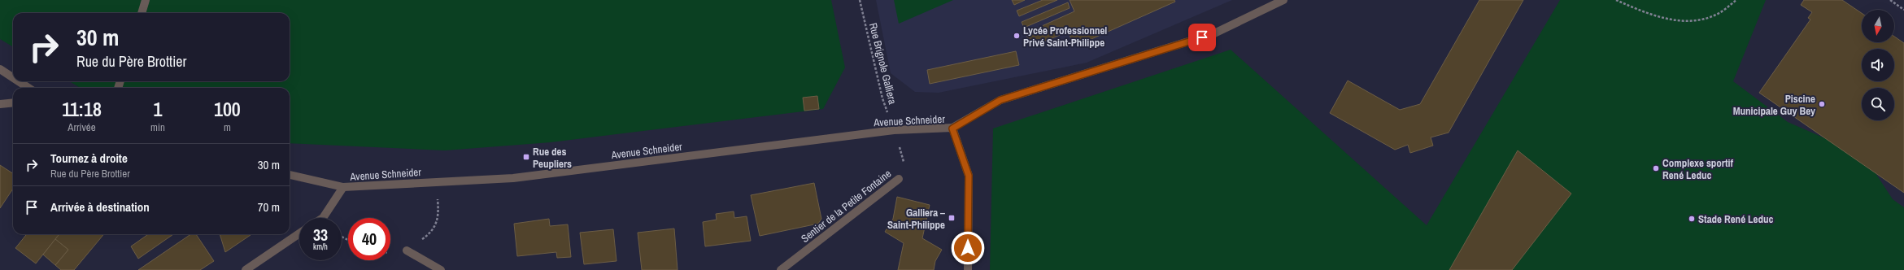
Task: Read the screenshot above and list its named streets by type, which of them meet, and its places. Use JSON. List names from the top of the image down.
{
  "streets": {
    "street": ["Avenue Schneider", "Sentier de la Petite Fontaine"],
    "path": ["Rue Brignole Galliera"]
  },
  "crossings": [
    ["Rue Brignole Galliera", "Avenue Schneider"],
    ["Rue Brignole Galliera", "Sentier de la Petite Fontaine"],
    ["Avenue Schneider", "Sentier de la Petite Fontaine"]
  ],
  "places": {
    "other": [
      "Lycée Professionnel Privé Saint-Philippe",
      "Piscine Municipale Guy Bey",
      "Complexe sportif René Leduc",
      "Stade René Leduc"
    ],
    "transit": ["Rue des Peupliers", "Galliera – Saint-Philippe"]
  },
  "north": "bottom",
  "page": {
    "turn": ["30 m", "Rue du Père Brottier"],
    "eta": [
      "11:18",
      "Arrivée",
      "1",
      "min",
      "100",
      "m"
    ],
    "list": [
      {
        "name": "Tournez à droite",
        "note": "Rue du Père Brottier",
        "value": "30 m"
      },
      {
        "name": "Arrivée à destination",
        "value": "70 m"
      }
    ],
    "speed": "33 km/h",
    "limit": "40"
  }
}
